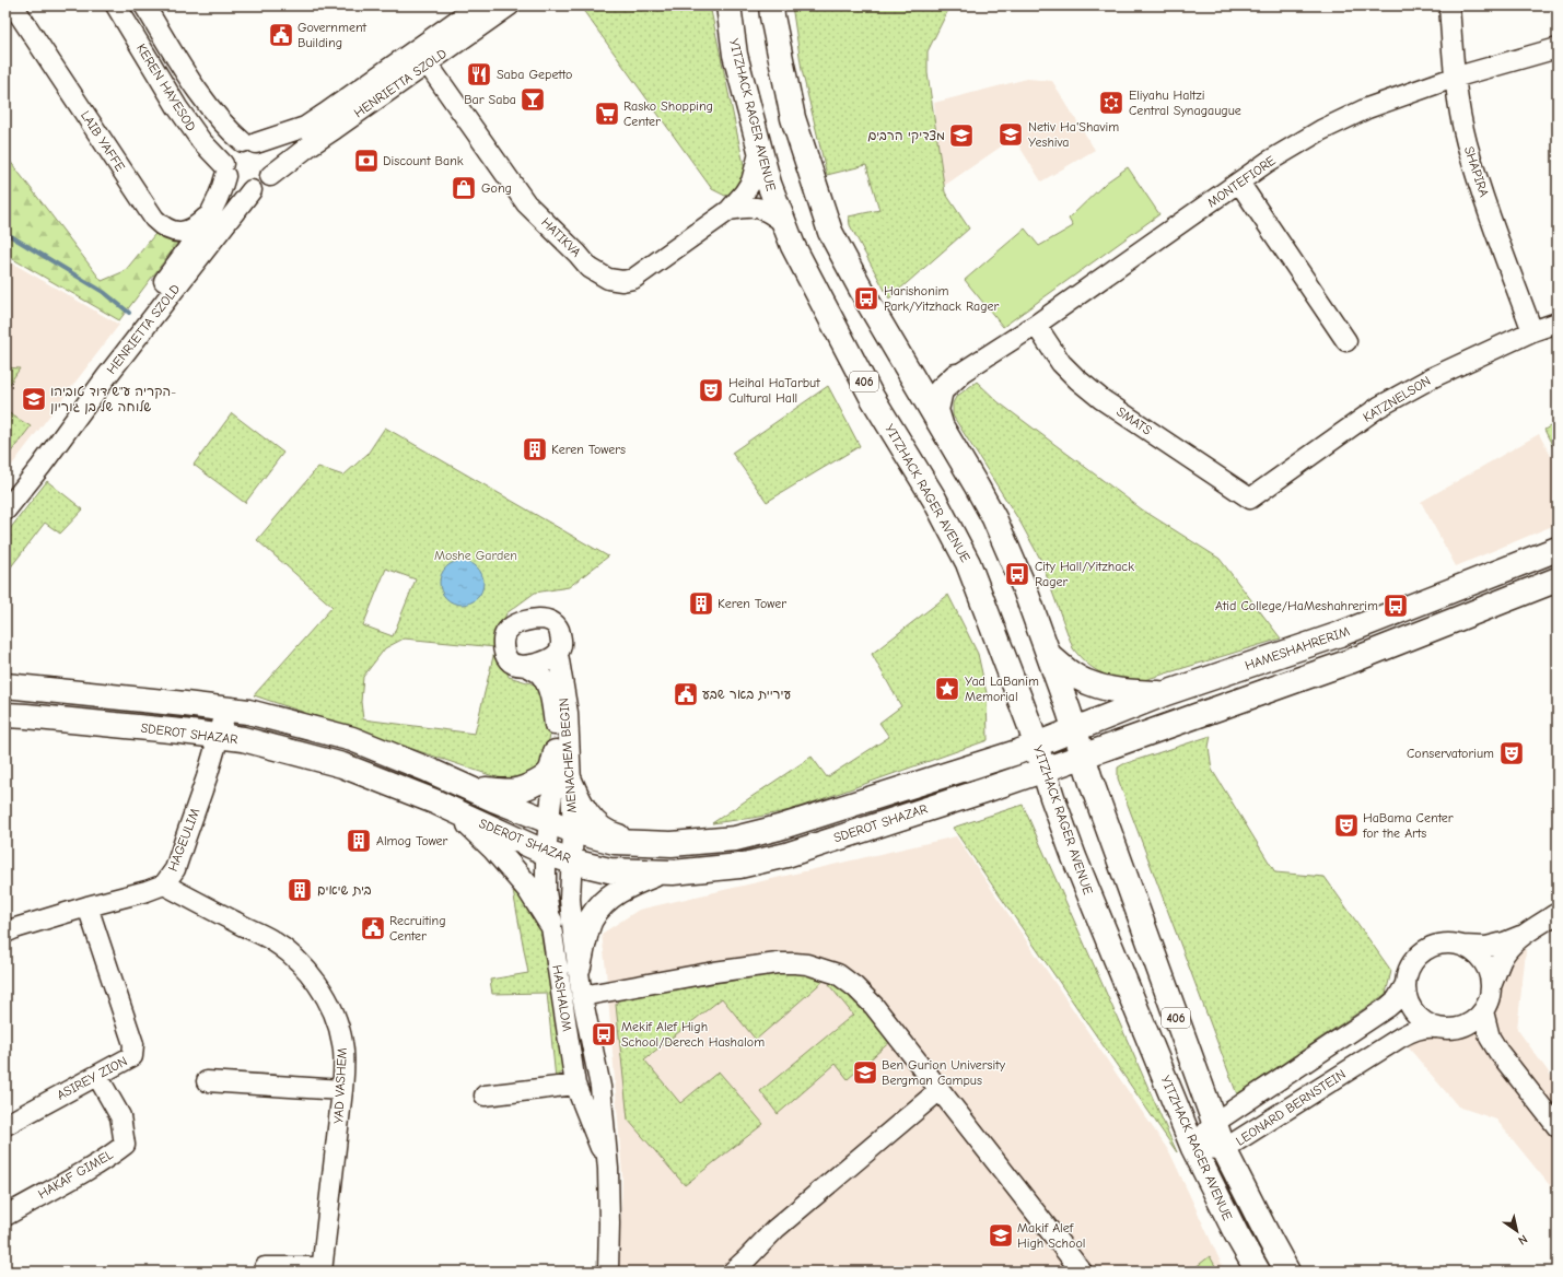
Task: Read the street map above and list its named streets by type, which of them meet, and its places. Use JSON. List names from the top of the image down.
{
  "streets": {
    "main road": [
      "YITZHACK RAGER AVENUE",
      "406",
      "HAMESHAHRERIM",
      "SDEROT SHAZAR"
    ],
    "street": [
      "HENRIETTA SZOLD",
      "KEREN HAYESOD",
      "LAIB YAFFE",
      "SHAPIRA",
      "MONTEFIORE",
      "HATIKVA",
      "KATZNELSON",
      "SMATS",
      "MENACHEM BEGIN",
      "HAGEULIM",
      "HASHALOM",
      "ASIREY ZION",
      "YAD VASHEM",
      "LEONARD BERNSTEIN",
      "HAKAF GIMEL"
    ]
  },
  "crossings": [
    ["HENRIETTA SZOLD", "KEREN HAYESOD"],
    ["HENRIETTA SZOLD", "LAIB YAFFE"],
    ["YITZHACK RAGER AVENUE", "HATIKVA"],
    ["YITZHACK RAGER AVENUE", "HAMESHAHRERIM"],
    ["YITZHACK RAGER AVENUE", "SDEROT SHAZAR"],
    ["YITZHACK RAGER AVENUE", "LEONARD BERNSTEIN"],
    ["SHAPIRA", "MONTEFIORE"],
    ["SHAPIRA", "KATZNELSON"],
    ["MONTEFIORE", "SMATS"],
    ["KATZNELSON", "SMATS"],
    ["HAMESHAHRERIM", "SDEROT SHAZAR"],
    ["SDEROT SHAZAR", "MENACHEM BEGIN"],
    ["SDEROT SHAZAR", "HAGEULIM"],
    ["SDEROT SHAZAR", "HASHALOM"],
    ["MENACHEM BEGIN", "HASHALOM"],
    ["HAGEULIM", "ASIREY ZION"],
    ["HAGEULIM", "YAD VASHEM"],
    ["ASIREY ZION", "HAKAF GIMEL"]
  ],
  "parks": ["Moshe Garden"],
  "places": {
    "public building": ["Government Building", "עיריית באר שבע", "Recruiting Center"],
    "restaurant": ["Saba Gepetto"],
    "bar": ["Bar Saba"],
    "synagogue": ["Eliyahu Haltzi Central Synagaugue"],
    "supermarket": ["Rasko Shopping Center"],
    "school or university": [
      "Netiv Ha'Shavim Yeshiva",
      "מצדיקי הרבים",
      "הקריה ע\"ש דוד טוביהו- שלוחה של בן גוריון",
      "Ben Gurion University Bergman Campus",
      "Makif Alef High School"
    ],
    "bank": ["Discount Bank"],
    "shop": ["Gong"],
    "bus stop": [
      "Harishonim Park/Yitzhack Rager",
      "City Hall/Yitzhack Rager",
      "Atid College/HaMeshahrerim",
      "Mekif Alef High School/Derech Hashalom"
    ],
    "theatre": ["Heihal HaTarbut Cultural Hall", "Conservatorium", "HaBama Center for the Arts"],
    "building": [
      "Keren Towers",
      "Keren Tower",
      "Almog Tower",
      "בית שיאים"
    ],
    "place": ["Yad LaBanim Memorial"]
  },
  "north": "bottom right"
}
